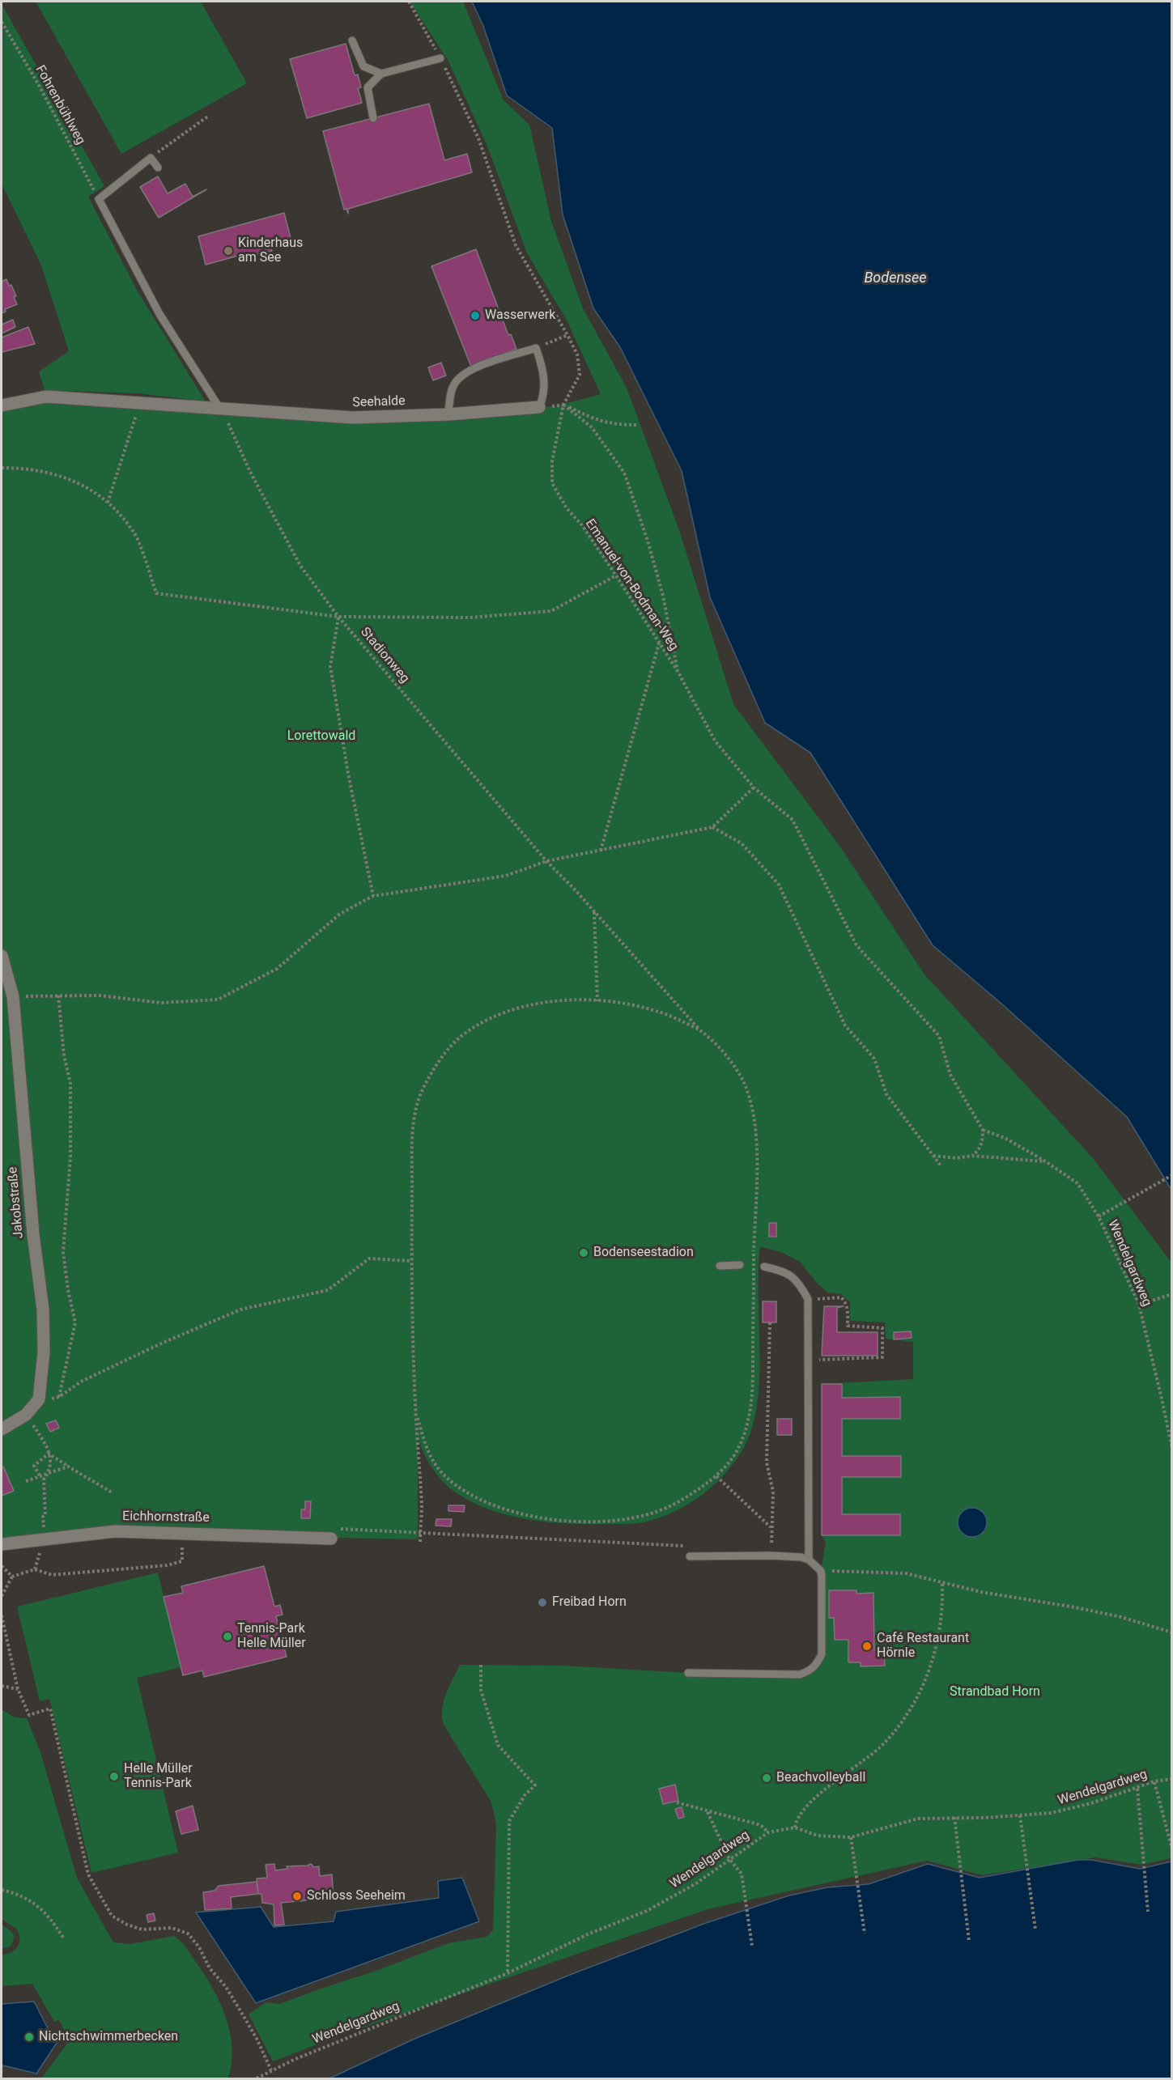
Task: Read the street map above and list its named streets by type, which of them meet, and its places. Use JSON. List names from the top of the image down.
{
  "streets": {
    "street": ["Seehalde", "Jakobstraße", "Eichhornstraße"],
    "path": [
      "Fohrenbühlweg",
      "Emanuel-von-Bodman-Weg",
      "Stadionweg",
      "Wendelgardweg"
    ]
  },
  "crossings": [
    ["Seehalde", "Stadionweg"],
    ["Emanuel-von-Bodman-Weg", "Wendelgardweg"]
  ],
  "water": ["Bodensee"],
  "parks": ["Lorettowald", "Strandbad Horn"],
  "places": [
    "Kinderhaus am See",
    "Wasserwerk",
    "Bodenseestadion",
    "Freibad Horn",
    "Tennis-Park Helle Müller",
    "Café Restaurant Hörnle",
    "Helle Müller Tennis-Park",
    "Beachvolleyball",
    "Schloss Seeheim",
    "Nichtschwimmerbecken"
  ]
}
